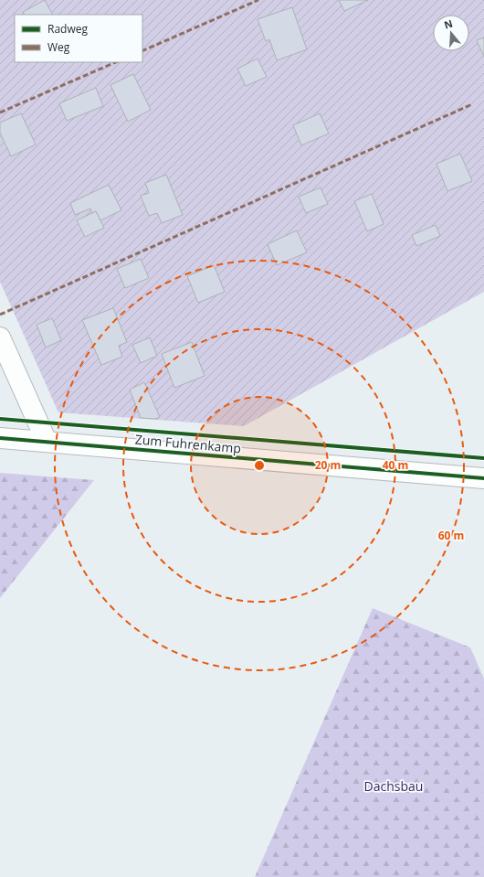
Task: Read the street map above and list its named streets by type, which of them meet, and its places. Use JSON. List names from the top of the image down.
{
  "streets": {
    "street": ["Zum Fuhrenkamp"]
  },
  "parks": ["Dachsbau"],
  "legend": ["Radweg", "Weg"],
  "north": "top",
  "rings": ["20 m", "40 m", "60 m"]
}
